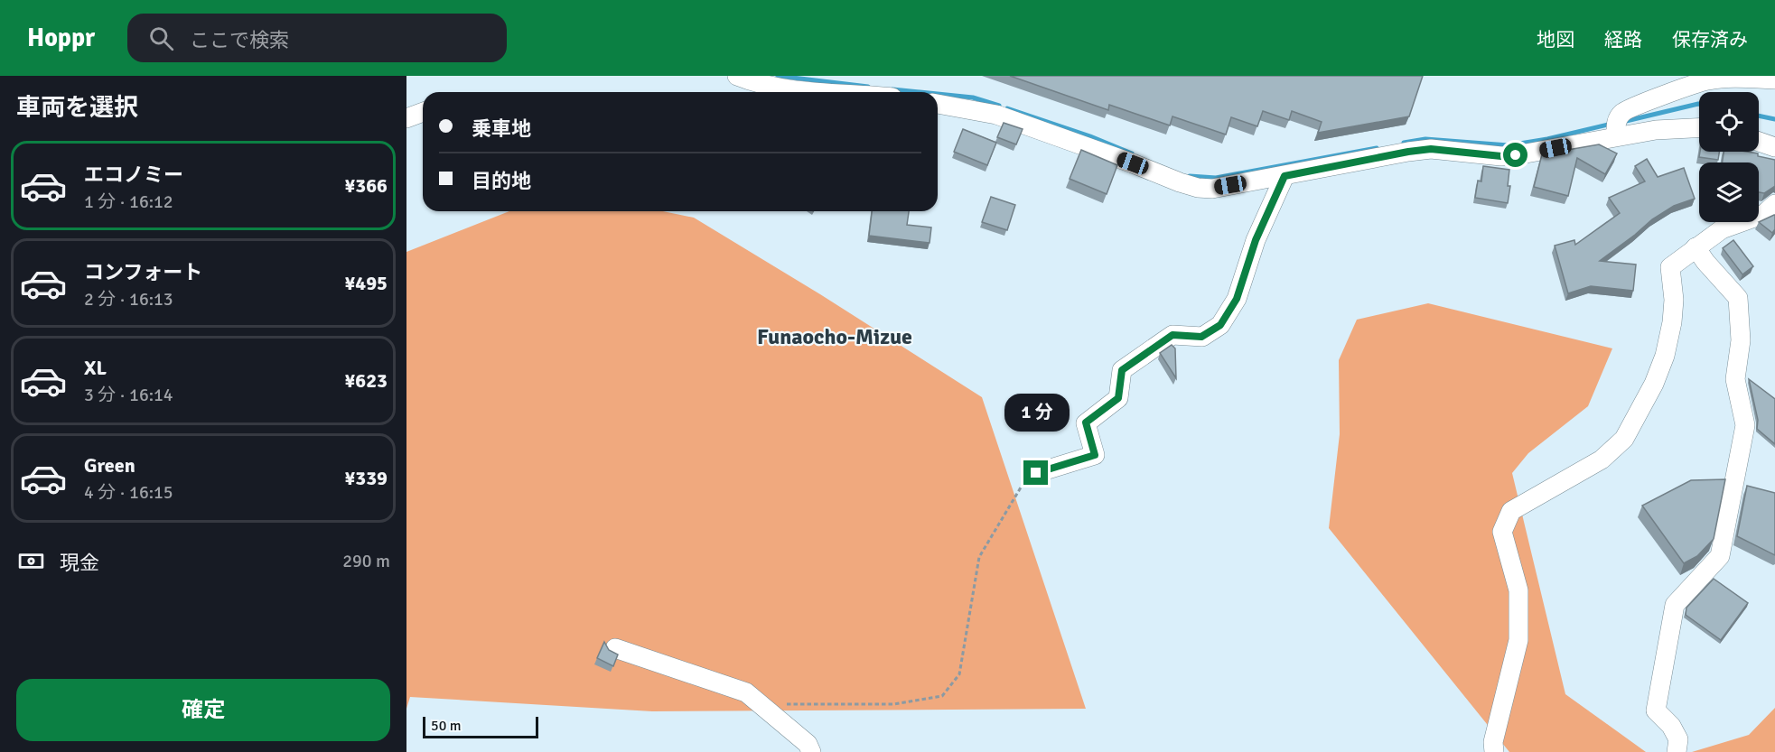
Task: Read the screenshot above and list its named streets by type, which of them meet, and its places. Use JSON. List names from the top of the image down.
{
  "districts": ["Funaocho-Mizue"],
  "scale_bar": "50 m",
  "page": {
    "header": "Hoppr",
    "search": "ここで検索",
    "nav": ["地図", "経路", "保存済み"],
    "heading": "車両を選択",
    "banner": ["乗車地", "目的地"],
    "list": [
      {
        "name": "エコノミー",
        "note": "1 分 · 16:12",
        "value": "¥366"
      },
      {
        "name": "コンフォート",
        "note": "2 分 · 16:13",
        "value": "¥495"
      },
      {
        "name": "XL",
        "note": "3 分 · 16:14",
        "value": "¥623"
      },
      {
        "name": "Green",
        "note": "4 分 · 16:15",
        "value": "¥339"
      }
    ],
    "bubble": "1 分",
    "pay": ["現金", "290 m"],
    "buttons": "確定",
    "scale": "50 m"
  }
}
